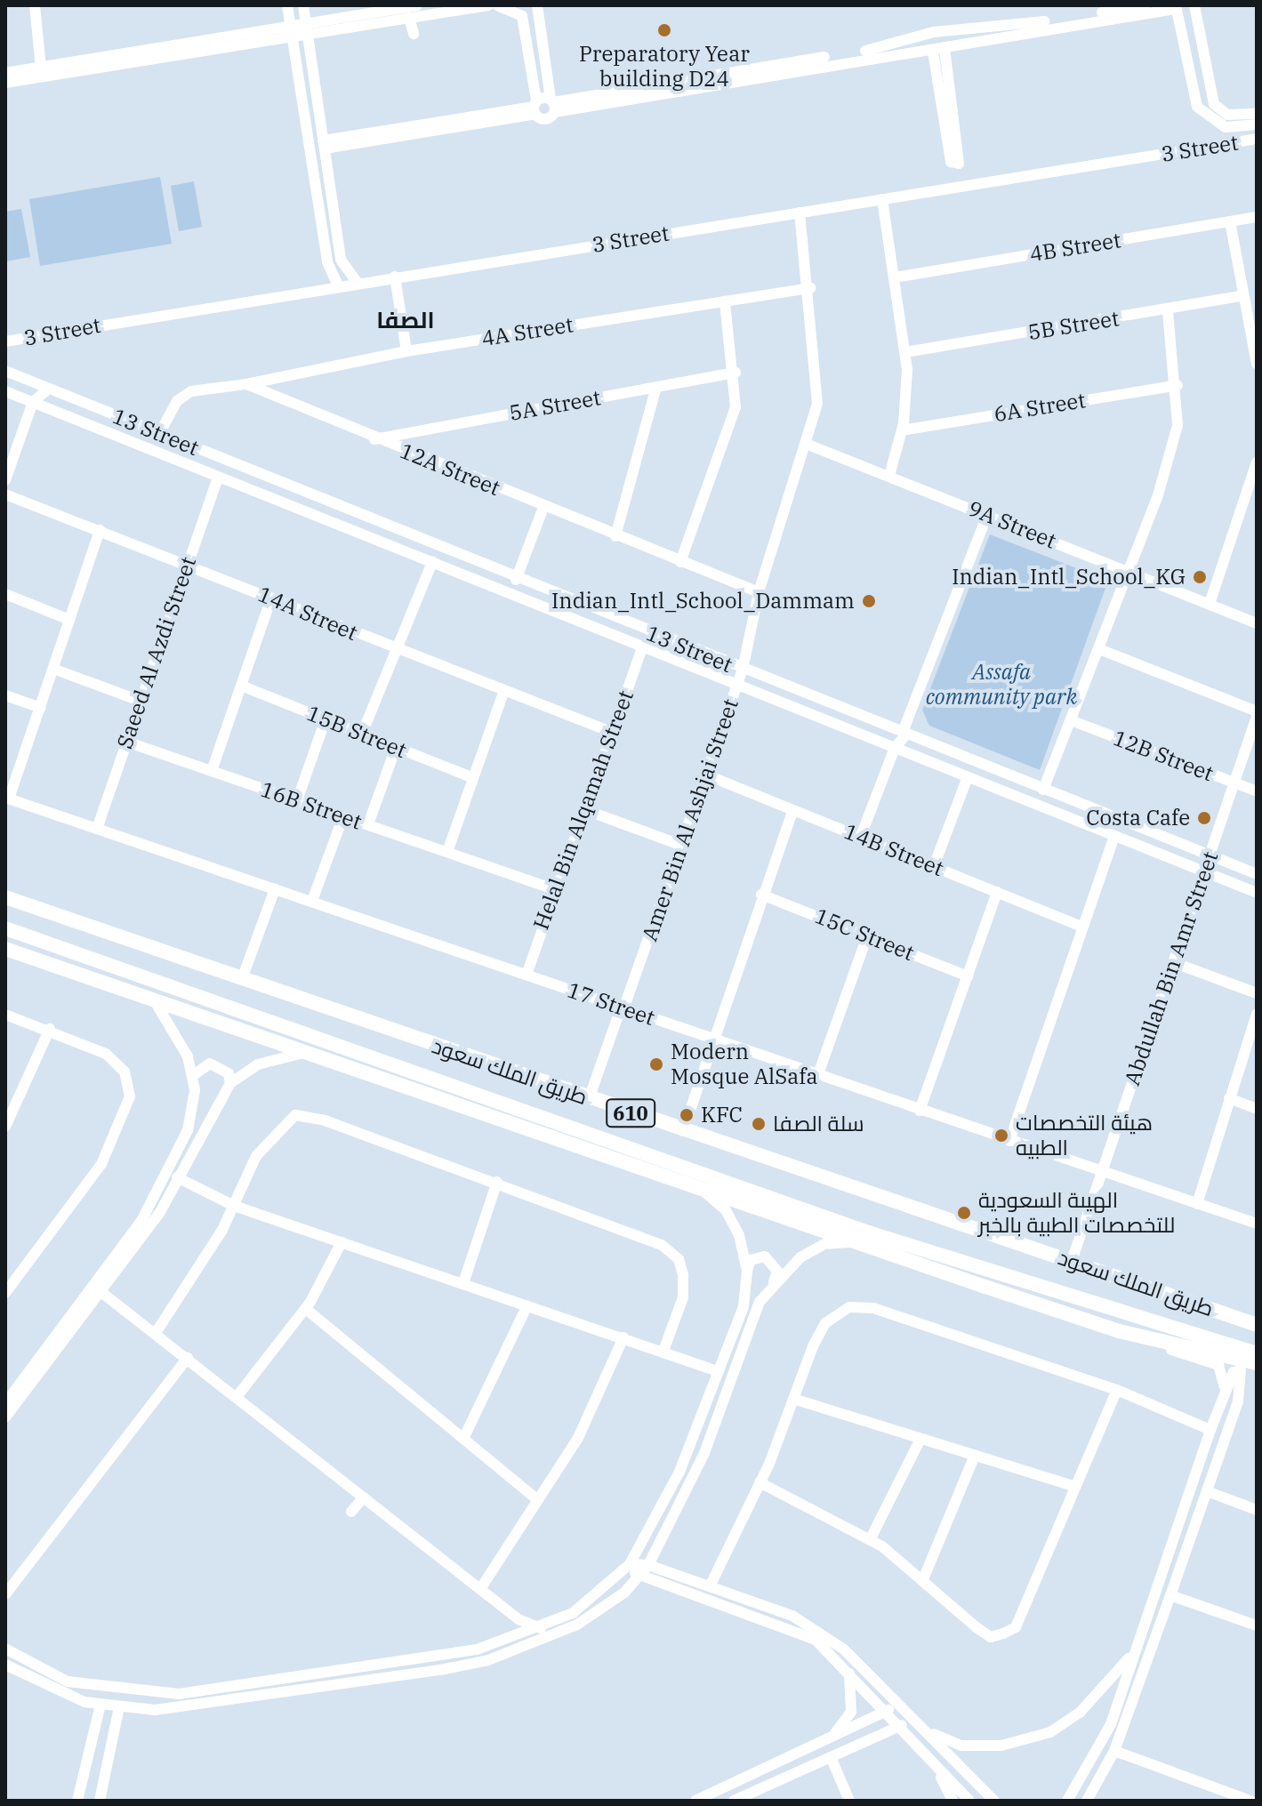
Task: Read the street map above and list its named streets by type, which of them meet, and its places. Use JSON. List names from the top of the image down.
{
  "streets": {
    "main road": ["طريق الملك سعود", "610"],
    "street": [
      "3 Street",
      "4B Street",
      "5B Street",
      "4A Street",
      "5A Street",
      "6A Street",
      "13 Street",
      "12A Street",
      "9A Street",
      "14A Street",
      "Saeed Al Azdi Street",
      "15B Street",
      "12B Street",
      "16B Street",
      "Helal Bin Alqamah Street",
      "Amer Bin Al Ashjai Street",
      "14B Street",
      "15C Street",
      "Abdullah Bin Amr Street",
      "17 Street"
    ]
  },
  "crossings": [
    ["3 Street", "Amer Bin Al Ashjai Street"],
    ["4A Street", "12A Street"],
    ["4A Street", "Amer Bin Al Ashjai Street"],
    ["5A Street", "12A Street"],
    ["13 Street", "Saeed Al Azdi Street"],
    ["13 Street", "Helal Bin Alqamah Street"],
    ["13 Street", "Amer Bin Al Ashjai Street"],
    ["13 Street", "Abdullah Bin Amr Street"],
    ["12A Street", "Amer Bin Al Ashjai Street"],
    ["9A Street", "Amer Bin Al Ashjai Street"],
    ["14A Street", "Saeed Al Azdi Street"],
    ["14A Street", "Helal Bin Alqamah Street"],
    ["Saeed Al Azdi Street", "16B Street"],
    ["Saeed Al Azdi Street", "17 Street"],
    ["12B Street", "Abdullah Bin Amr Street"],
    ["16B Street", "Helal Bin Alqamah Street"],
    ["Helal Bin Alqamah Street", "17 Street"],
    ["Amer Bin Al Ashjai Street", "14B Street"],
    ["Amer Bin Al Ashjai Street", "17 Street"],
    ["Amer Bin Al Ashjai Street", "طريق الملك سعود"],
    ["Abdullah Bin Amr Street", "17 Street"],
    ["Abdullah Bin Amr Street", "طريق الملك سعود"]
  ],
  "districts": ["الصفا"],
  "parks": ["Assafa community park"],
  "places": [
    "Preparatory Year building D24",
    "Indian_Intl_School_KG",
    "Indian_Intl_School_Dammam",
    "Costa Cafe",
    "Modern Mosque AlSafa",
    "KFC",
    "سلة الصفا",
    "هيئة التخصصات الطبيه",
    "الهيىة السعودية للتخصصات الطبية بالخبر"
  ]
}
